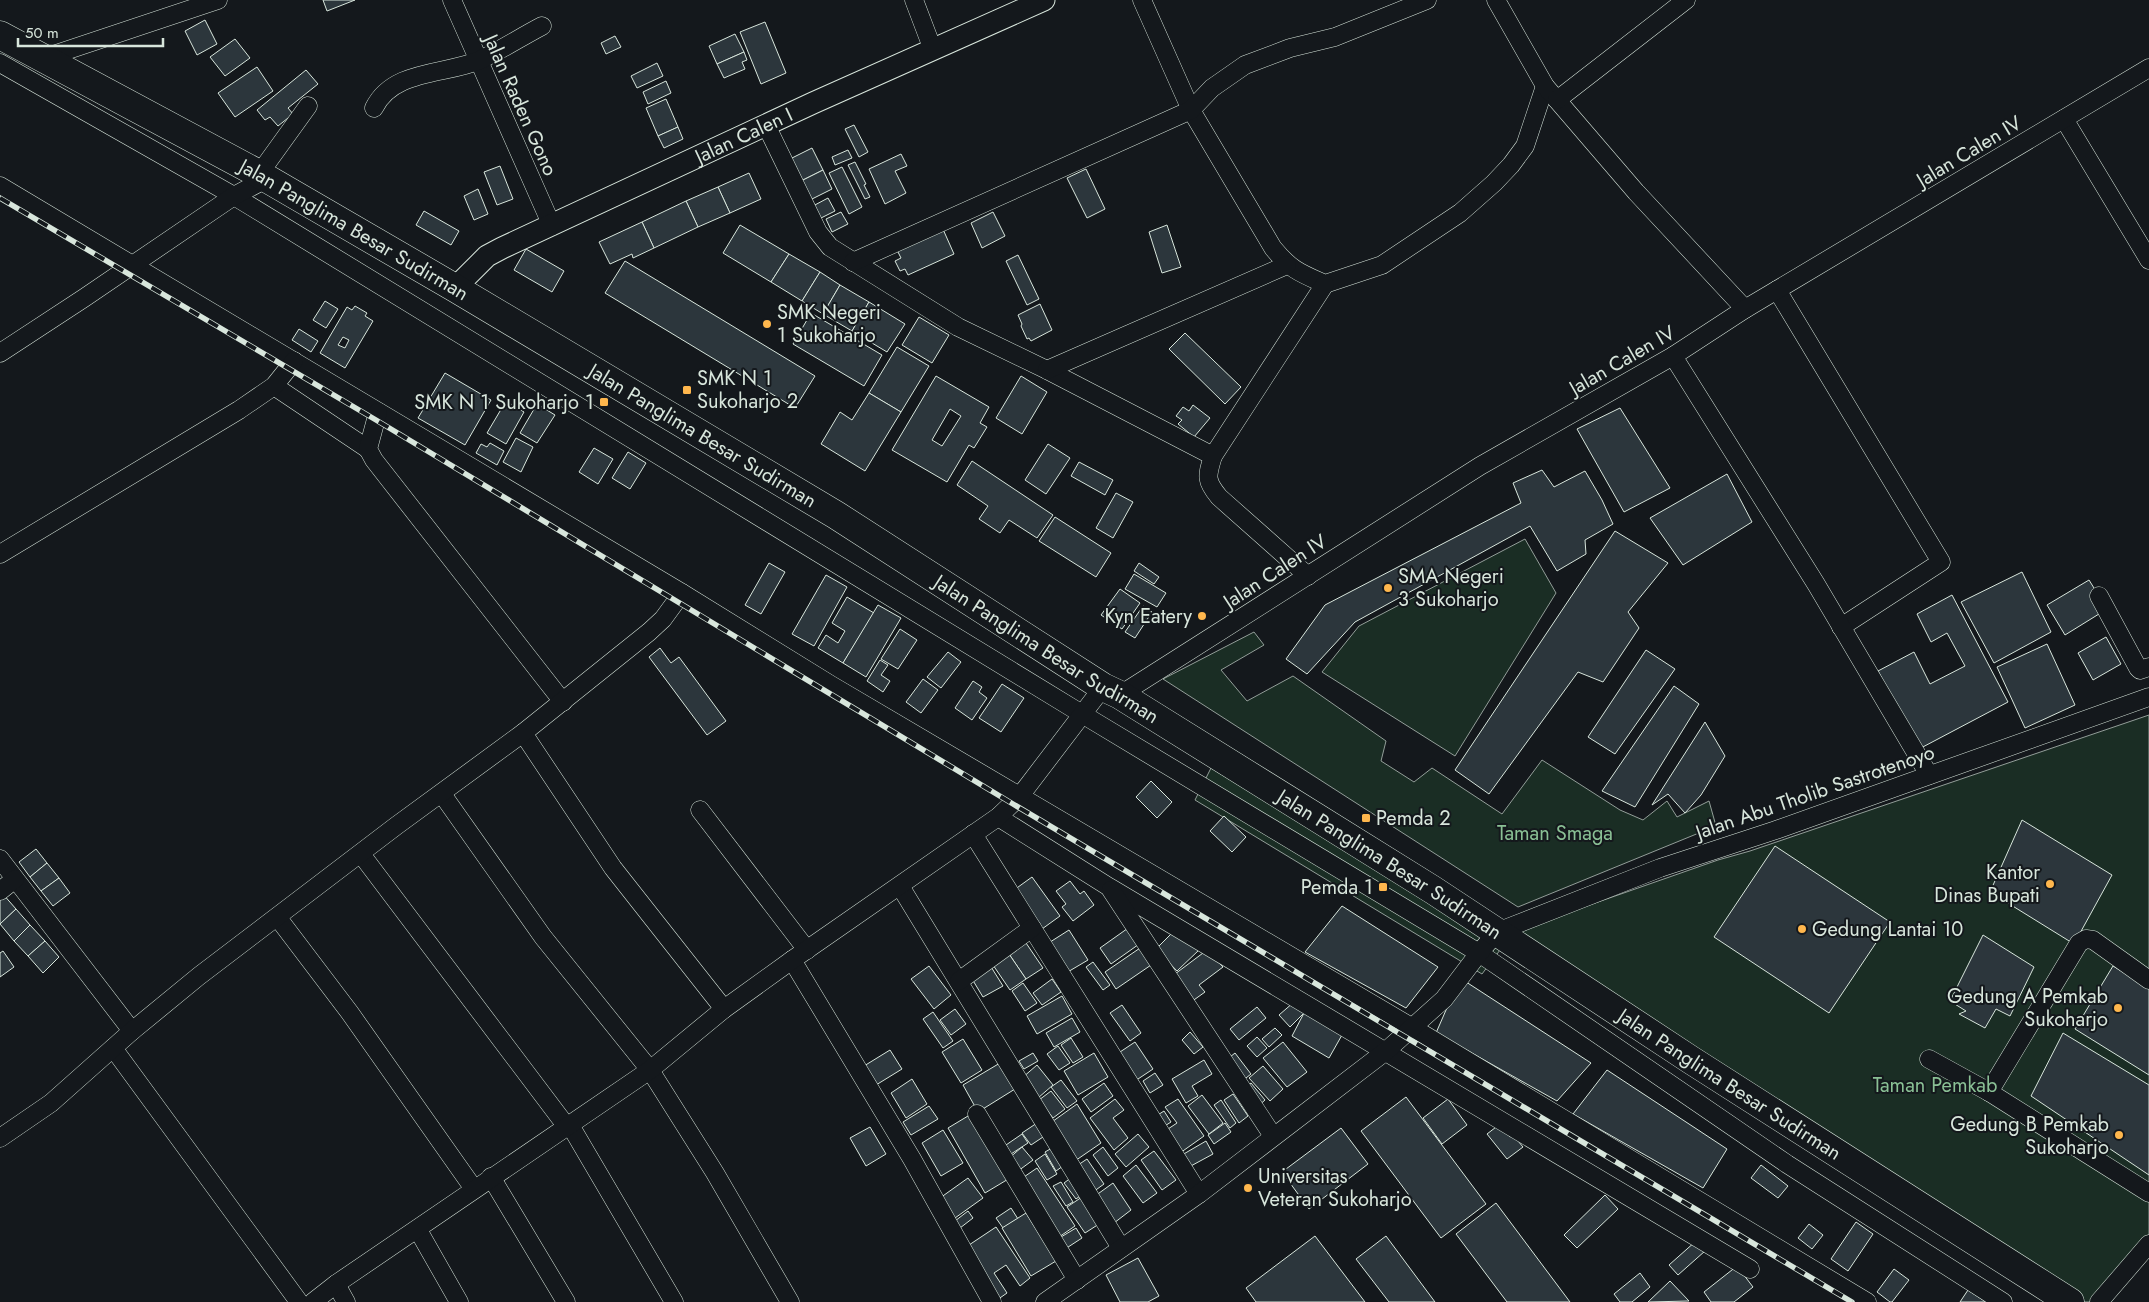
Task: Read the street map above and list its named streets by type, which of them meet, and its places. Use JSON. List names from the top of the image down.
{
  "streets": {
    "main road": ["Jalan Panglima Besar Sudirman"],
    "street": [
      "Jalan Raden Gono",
      "Jalan Calen I",
      "Jalan Calen IV",
      "Jalan Abu Tholib Sastrotenoyo"
    ]
  },
  "crossings": [
    ["Jalan Raden Gono", "Jalan Calen I"],
    ["Jalan Calen I", "Jalan Panglima Besar Sudirman"],
    ["Jalan Calen IV", "Jalan Panglima Besar Sudirman"],
    ["Jalan Panglima Besar Sudirman", "Jalan Abu Tholib Sastrotenoyo"]
  ],
  "parks": ["Taman Smaga", "Taman Pemkab"],
  "places": {
    "other": [
      "SMK Negeri 1 Sukoharjo",
      "SMA Negeri 3 Sukoharjo",
      "Kyn Eatery",
      "Kantor Dinas Bupati",
      "Gedung Lantai 10",
      "Gedung A Pemkab Sukoharjo",
      "Gedung B Pemkab Sukoharjo",
      "Universitas Veteran Sukoharjo"
    ],
    "transit": [
      "SMK N 1 Sukoharjo 2",
      "SMK N 1 Sukoharjo 1",
      "Pemda 2",
      "Pemda 1"
    ]
  },
  "scale_bar": "50 m"
}
